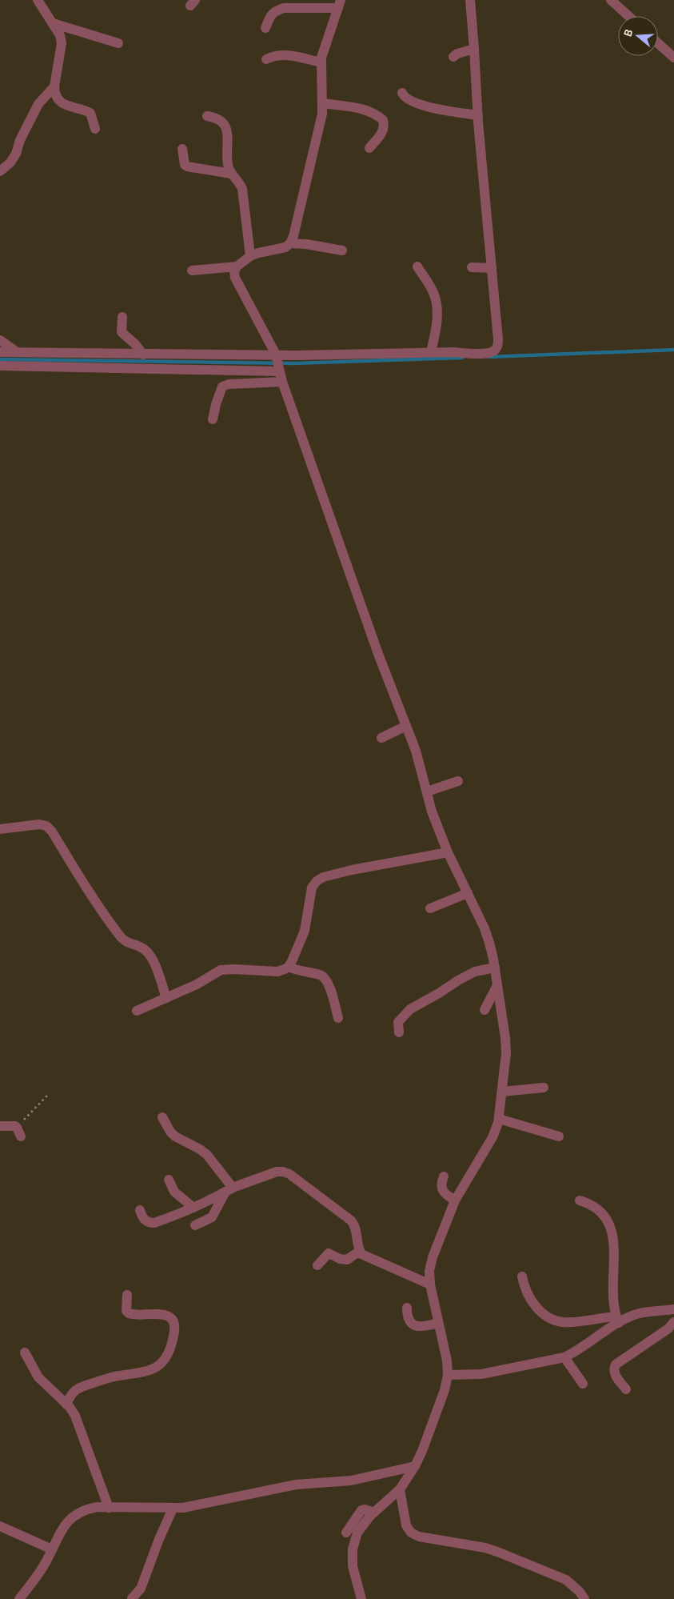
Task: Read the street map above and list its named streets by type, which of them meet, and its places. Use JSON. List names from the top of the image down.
{
  "north": "left"
}
